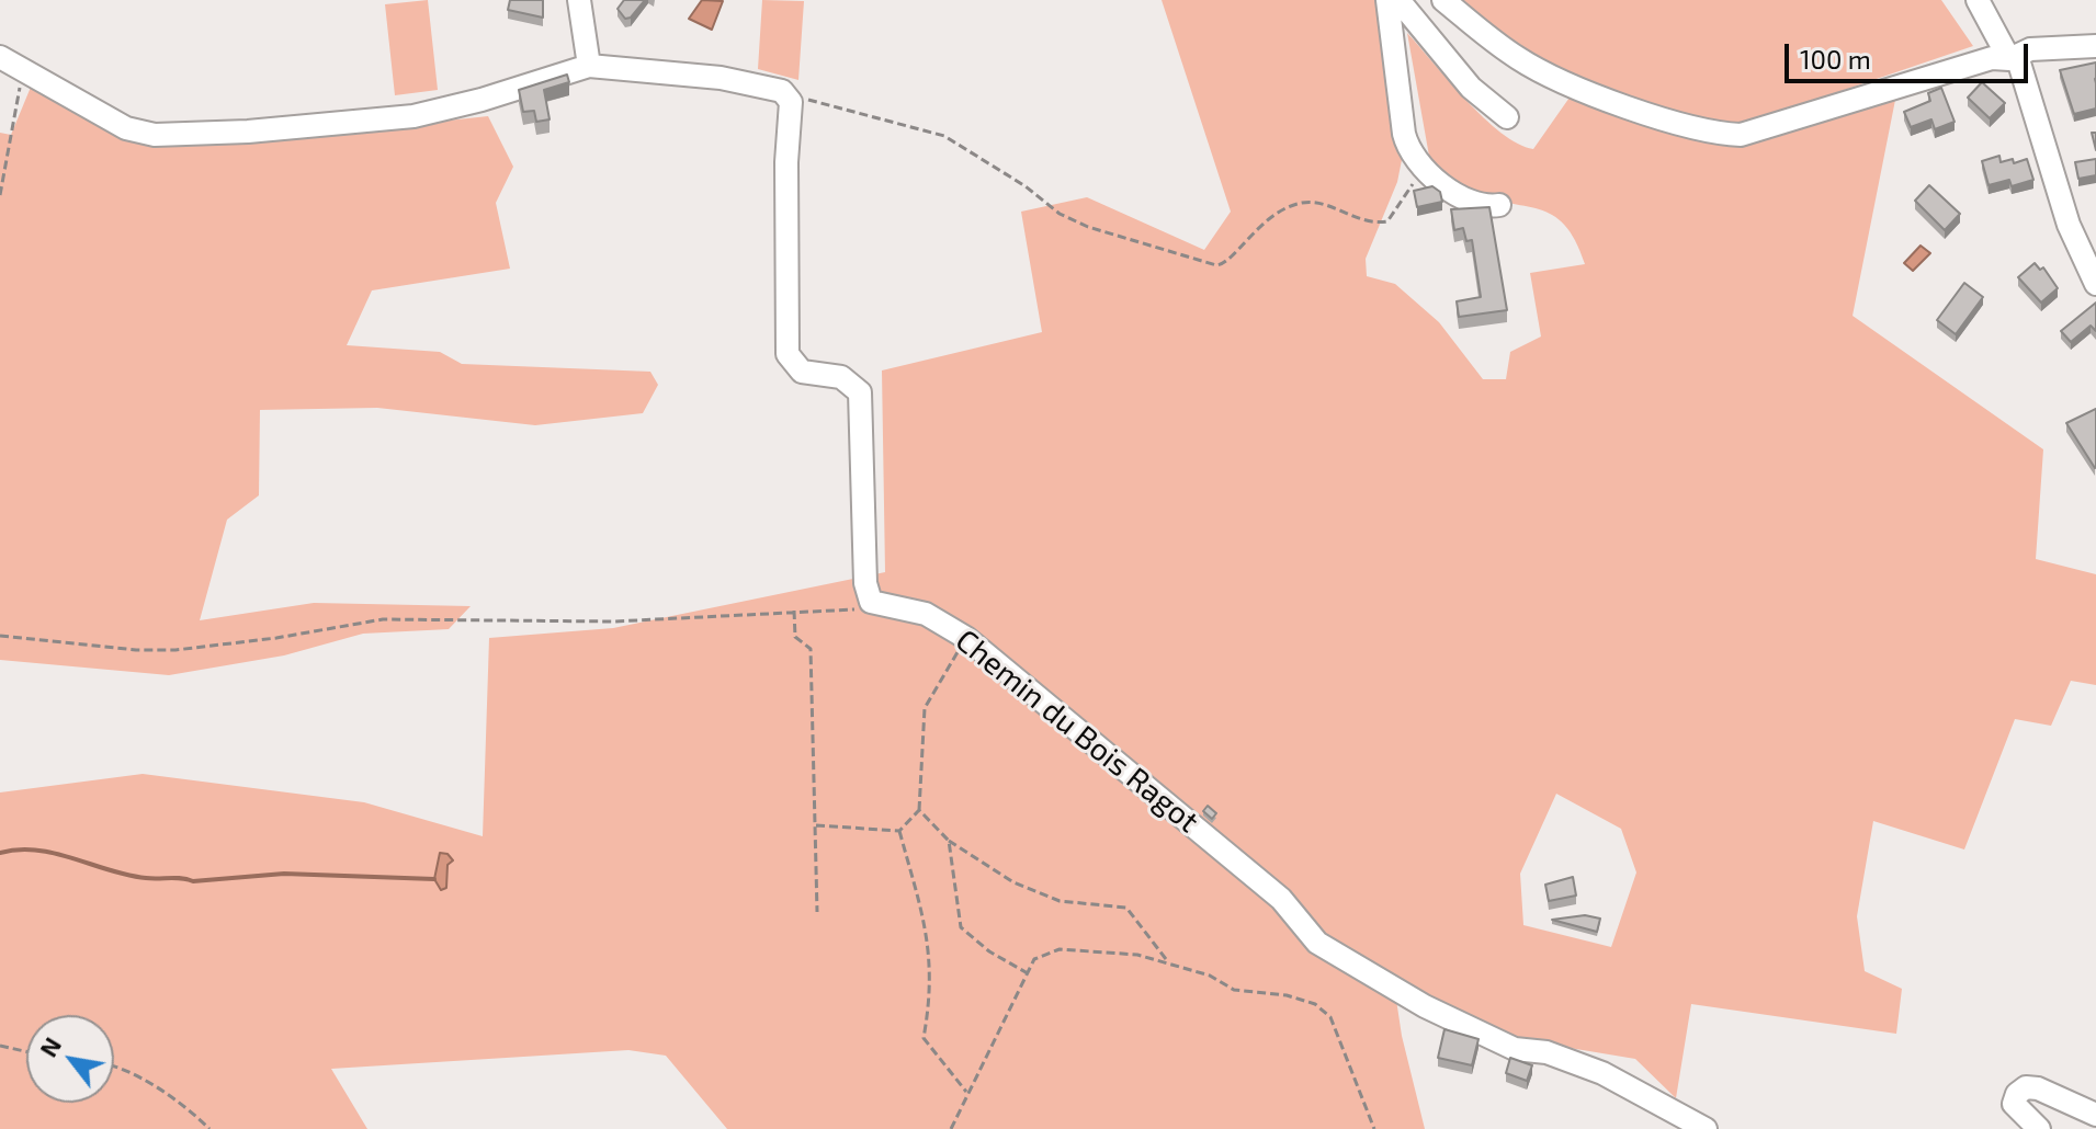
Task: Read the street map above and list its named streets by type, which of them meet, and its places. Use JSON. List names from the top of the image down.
{
  "streets": {
    "street": ["Chemin du Bois Ragot"]
  },
  "scale_bar": "100 m",
  "north": "top left"
}
